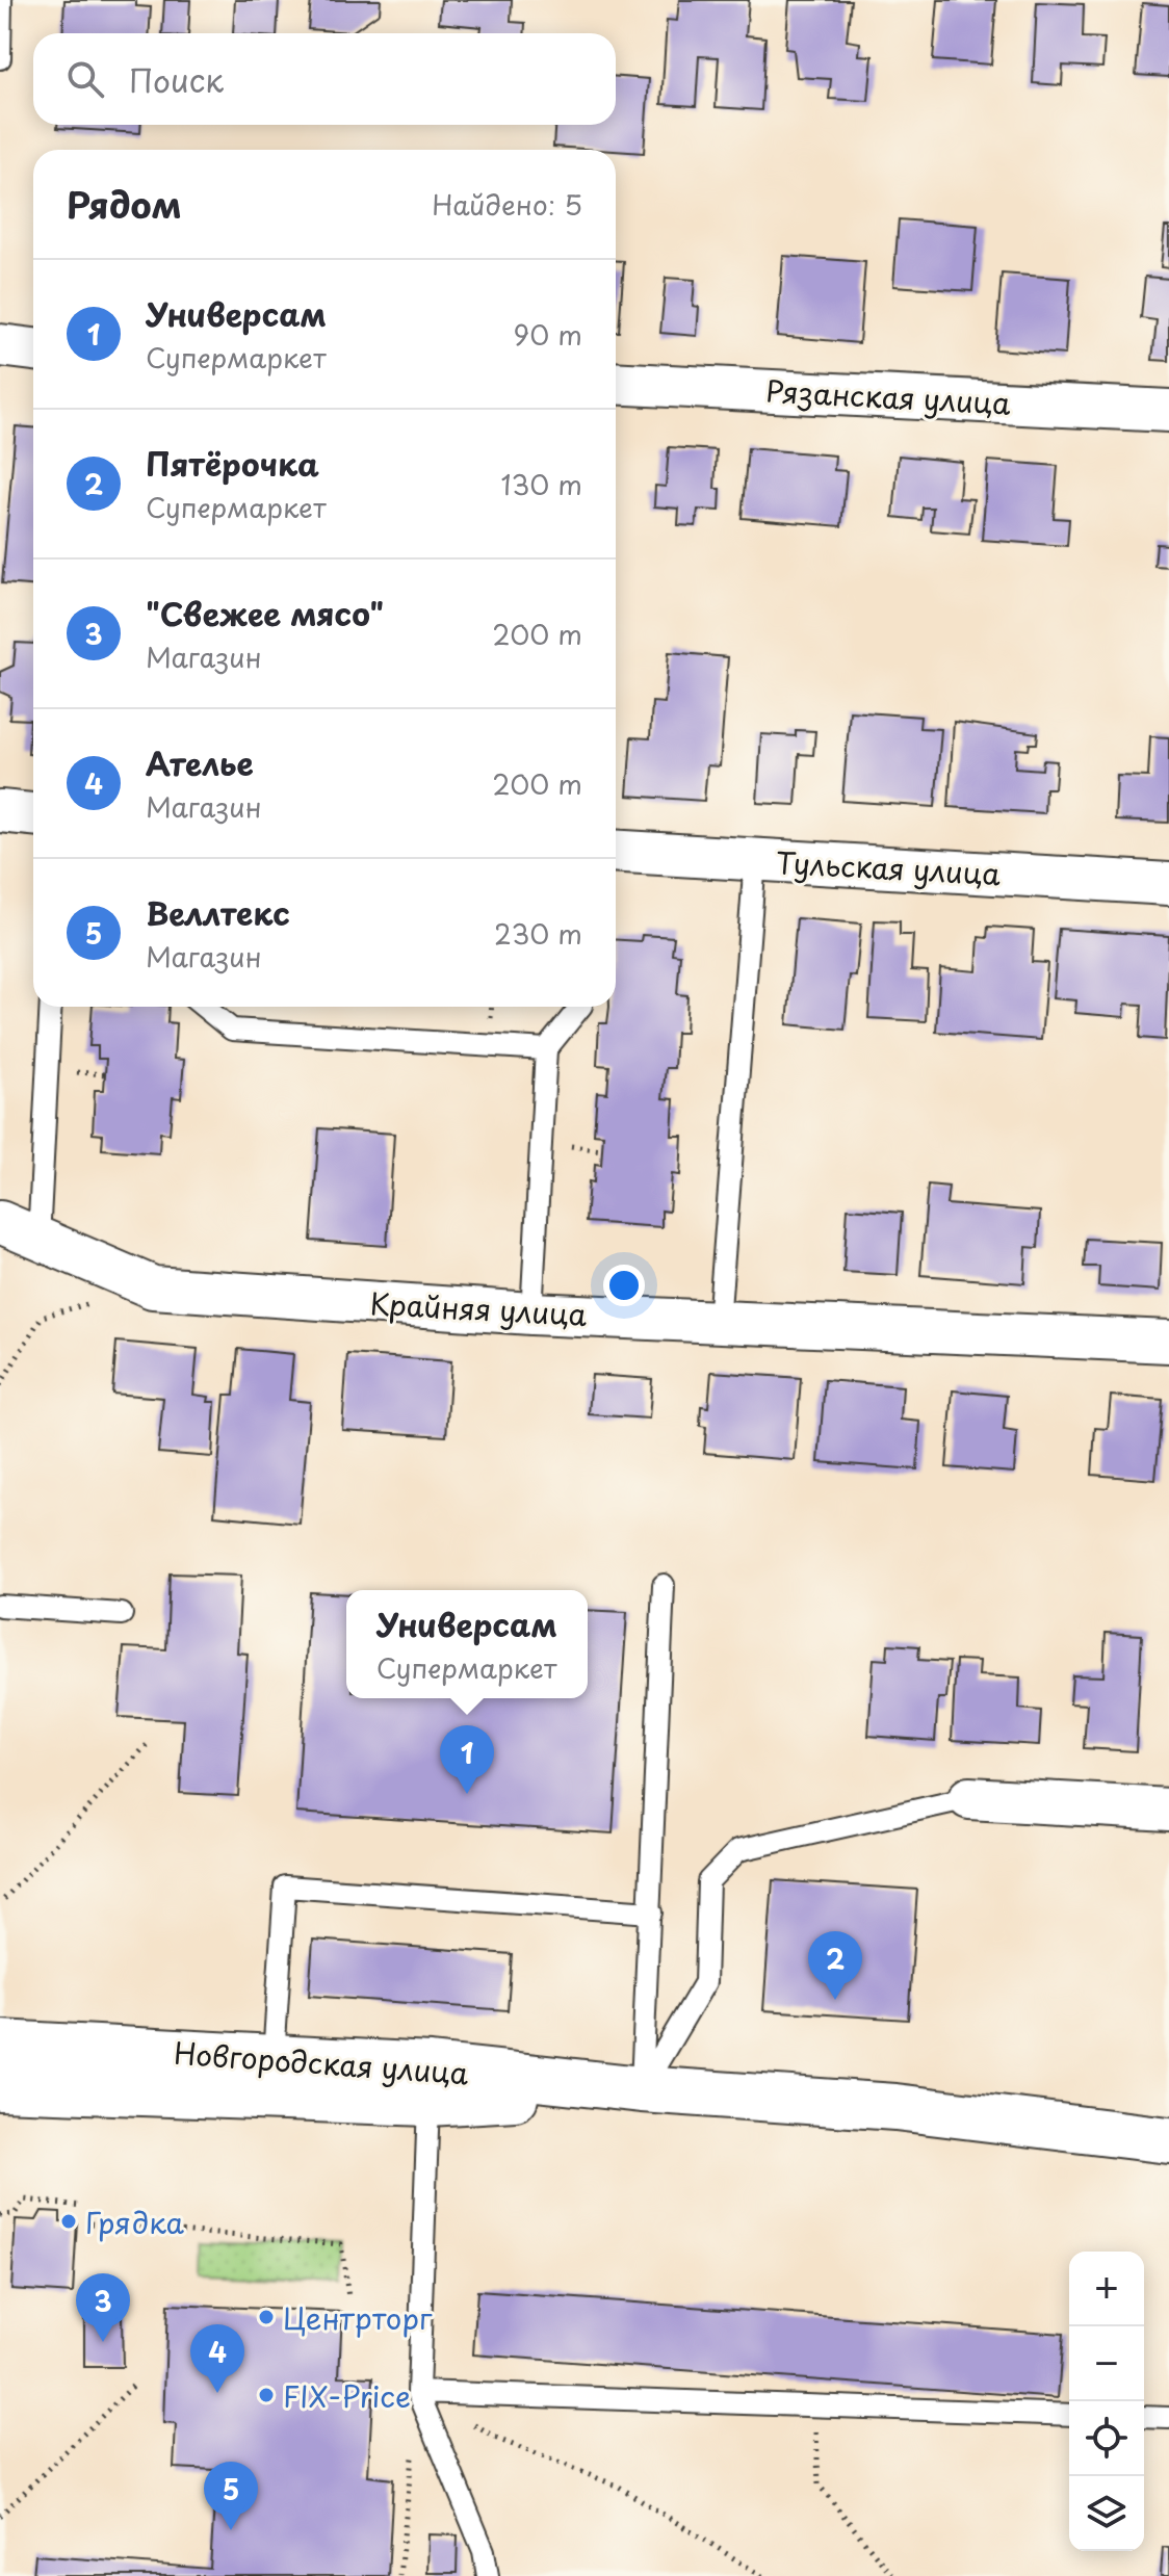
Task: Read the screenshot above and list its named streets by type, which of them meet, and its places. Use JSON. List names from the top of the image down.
{
  "streets": {
    "street": [
      "Рязанская улица",
      "Тульская улица",
      "Крайняя улица",
      "Новгородская улица"
    ]
  },
  "places": ["Грядка", "Центрторг", "FIX-Price"],
  "page": {
    "search": "Поиск",
    "heading": ["Рядом", "Найдено: 5"],
    "list": [
      {
        "mark": "1",
        "name": "Универсам",
        "note": "Супермаркет",
        "value": "90 m"
      },
      {
        "mark": "2",
        "name": "Пятёрочка",
        "note": "Супермаркет",
        "value": "130 m"
      },
      {
        "mark": "3",
        "name": "\"Свежее мясо\"",
        "note": "Магазин",
        "value": "200 m"
      },
      {
        "mark": "4",
        "name": "Ателье",
        "note": "Магазин",
        "value": "200 m"
      },
      {
        "mark": "5",
        "name": "Веллтекс",
        "note": "Магазин",
        "value": "230 m"
      }
    ],
    "popup": ["Универсам", "Супермаркет"],
    "pins": [
      "1",
      "2",
      "3",
      "4",
      "5"
    ],
    "map_buttons": ["+", "−"]
  }
}
